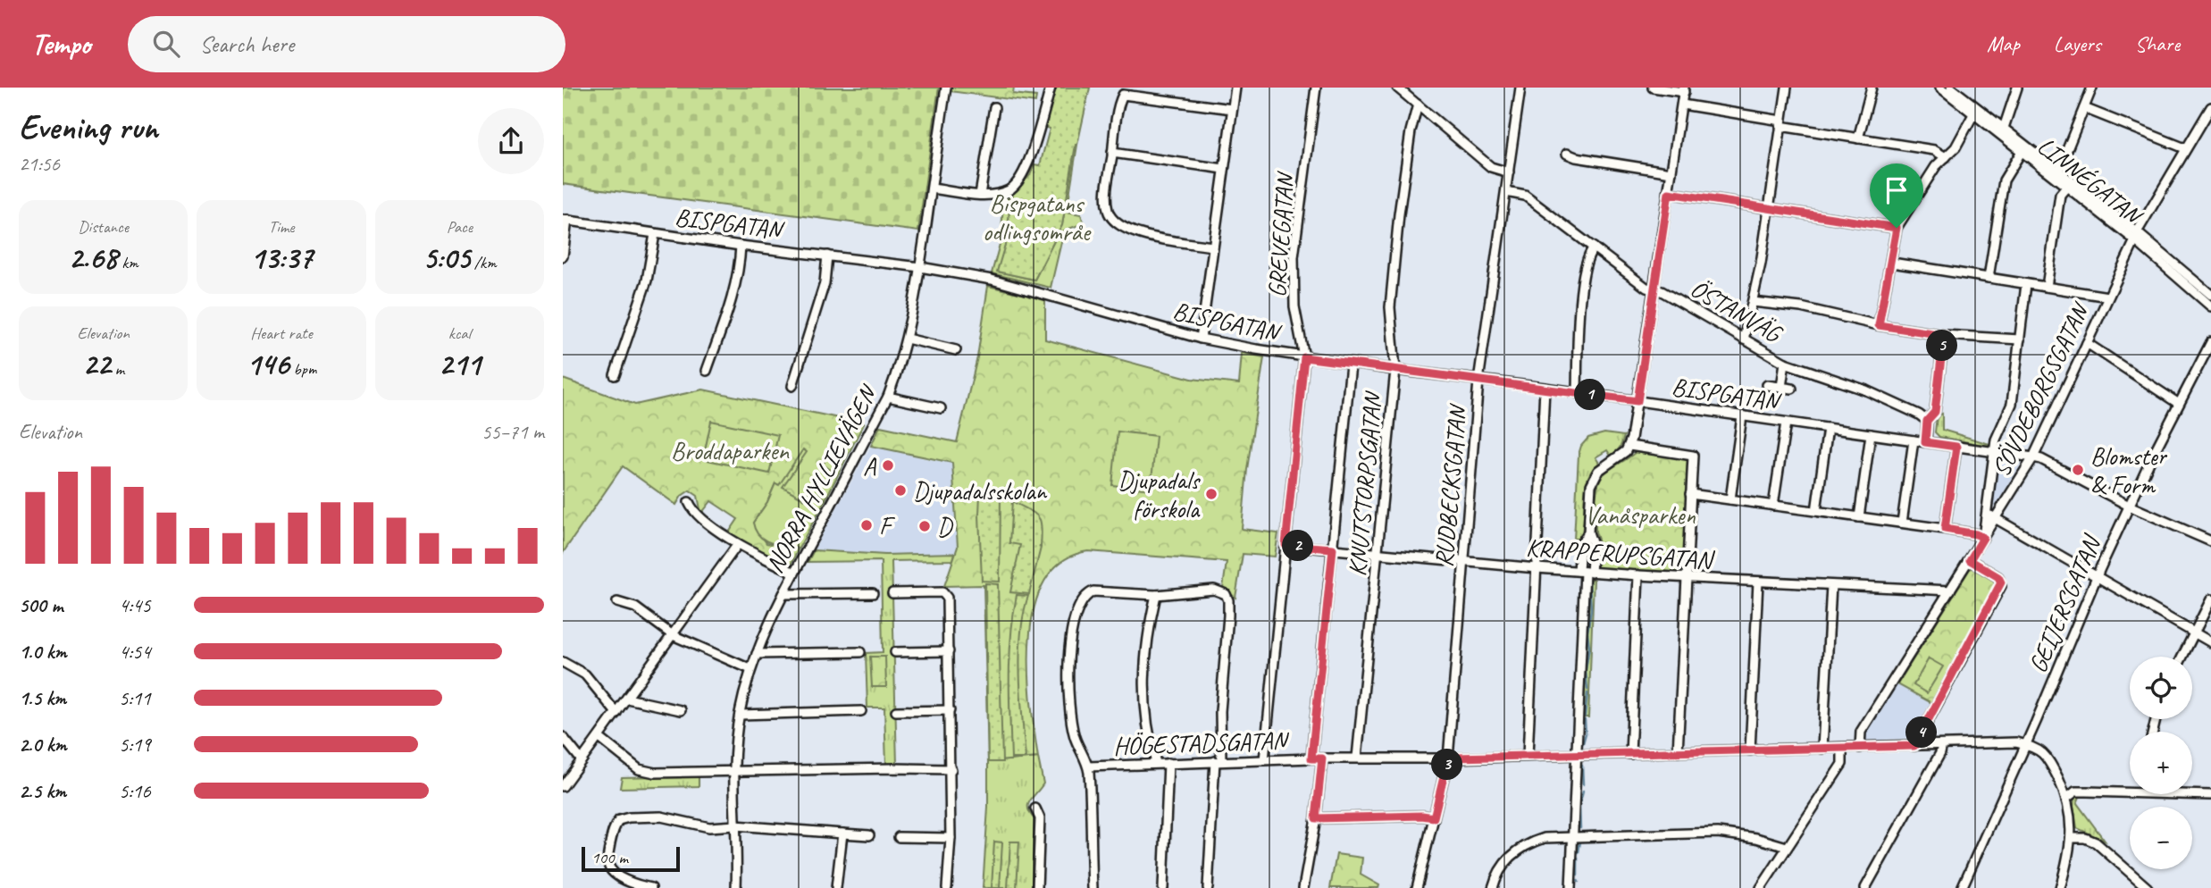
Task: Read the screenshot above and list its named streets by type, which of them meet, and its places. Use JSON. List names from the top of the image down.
{
  "streets": {
    "street": [
      "LINNÉGATAN",
      "BISPGATAN",
      "GREVEGATAN",
      "ÖSTANVÄG",
      "SÖVDEBORGSGATAN",
      "NORRA HYLLIEVÄGEN",
      "KNUTSTORPSGATAN",
      "RUDBECKSGATAN",
      "KRAPPERUPSGATAN",
      "GEIJERSGATAN",
      "HÖGESTADSGATAN"
    ]
  },
  "crossings": [
    ["LINNÉGATAN", "SÖVDEBORGSGATAN"],
    ["BISPGATAN", "GREVEGATAN"],
    ["BISPGATAN", "SÖVDEBORGSGATAN"],
    ["BISPGATAN", "NORRA HYLLIEVÄGEN"],
    ["BISPGATAN", "KNUTSTORPSGATAN"],
    ["BISPGATAN", "RUDBECKSGATAN"],
    ["GREVEGATAN", "KRAPPERUPSGATAN"],
    ["GREVEGATAN", "HÖGESTADSGATAN"],
    ["ÖSTANVÄG", "RUDBECKSGATAN"],
    ["SÖVDEBORGSGATAN", "KRAPPERUPSGATAN"],
    ["SÖVDEBORGSGATAN", "HÖGESTADSGATAN"],
    ["KNUTSTORPSGATAN", "KRAPPERUPSGATAN"],
    ["KNUTSTORPSGATAN", "HÖGESTADSGATAN"],
    ["RUDBECKSGATAN", "KRAPPERUPSGATAN"],
    ["RUDBECKSGATAN", "HÖGESTADSGATAN"],
    ["GEIJERSGATAN", "HÖGESTADSGATAN"]
  ],
  "parks": ["Bispgatans odlingsområe", "Broddaparken", "Vanåsparken"],
  "places": [
    "A",
    "Blomster & Form",
    "Djupadalsskolan",
    "Djupadals förskola",
    "F",
    "D"
  ],
  "scale_bar": "100 m",
  "page": {
    "header": "Tempo",
    "search": "Search here",
    "nav": ["Map", "Layers", "Share"],
    "heading": ["Evening run", "21:56"],
    "stats": [
      ["Distance", "2.68 km"],
      ["Time", "13:37"],
      ["Pace", "5:05 /km"],
      ["Elevation", "22 m"],
      ["Heart rate", "146 bpm"],
      ["kcal", "211"]
    ],
    "pins": [
      "5",
      "1",
      "2",
      "4",
      "3"
    ],
    "chart": ["Elevation", "55–71 m"],
    "list": [
      {
        "name": "500 m",
        "note": "4:45"
      },
      {
        "name": "1.0 km",
        "note": "4:54"
      },
      {
        "name": "1.5 km",
        "note": "5:11"
      },
      {
        "name": "2.0 km",
        "note": "5:19"
      },
      {
        "name": "2.5 km",
        "note": "5:16"
      }
    ],
    "map_buttons": ["+", "−"],
    "scale": "100 m"
  }
}
